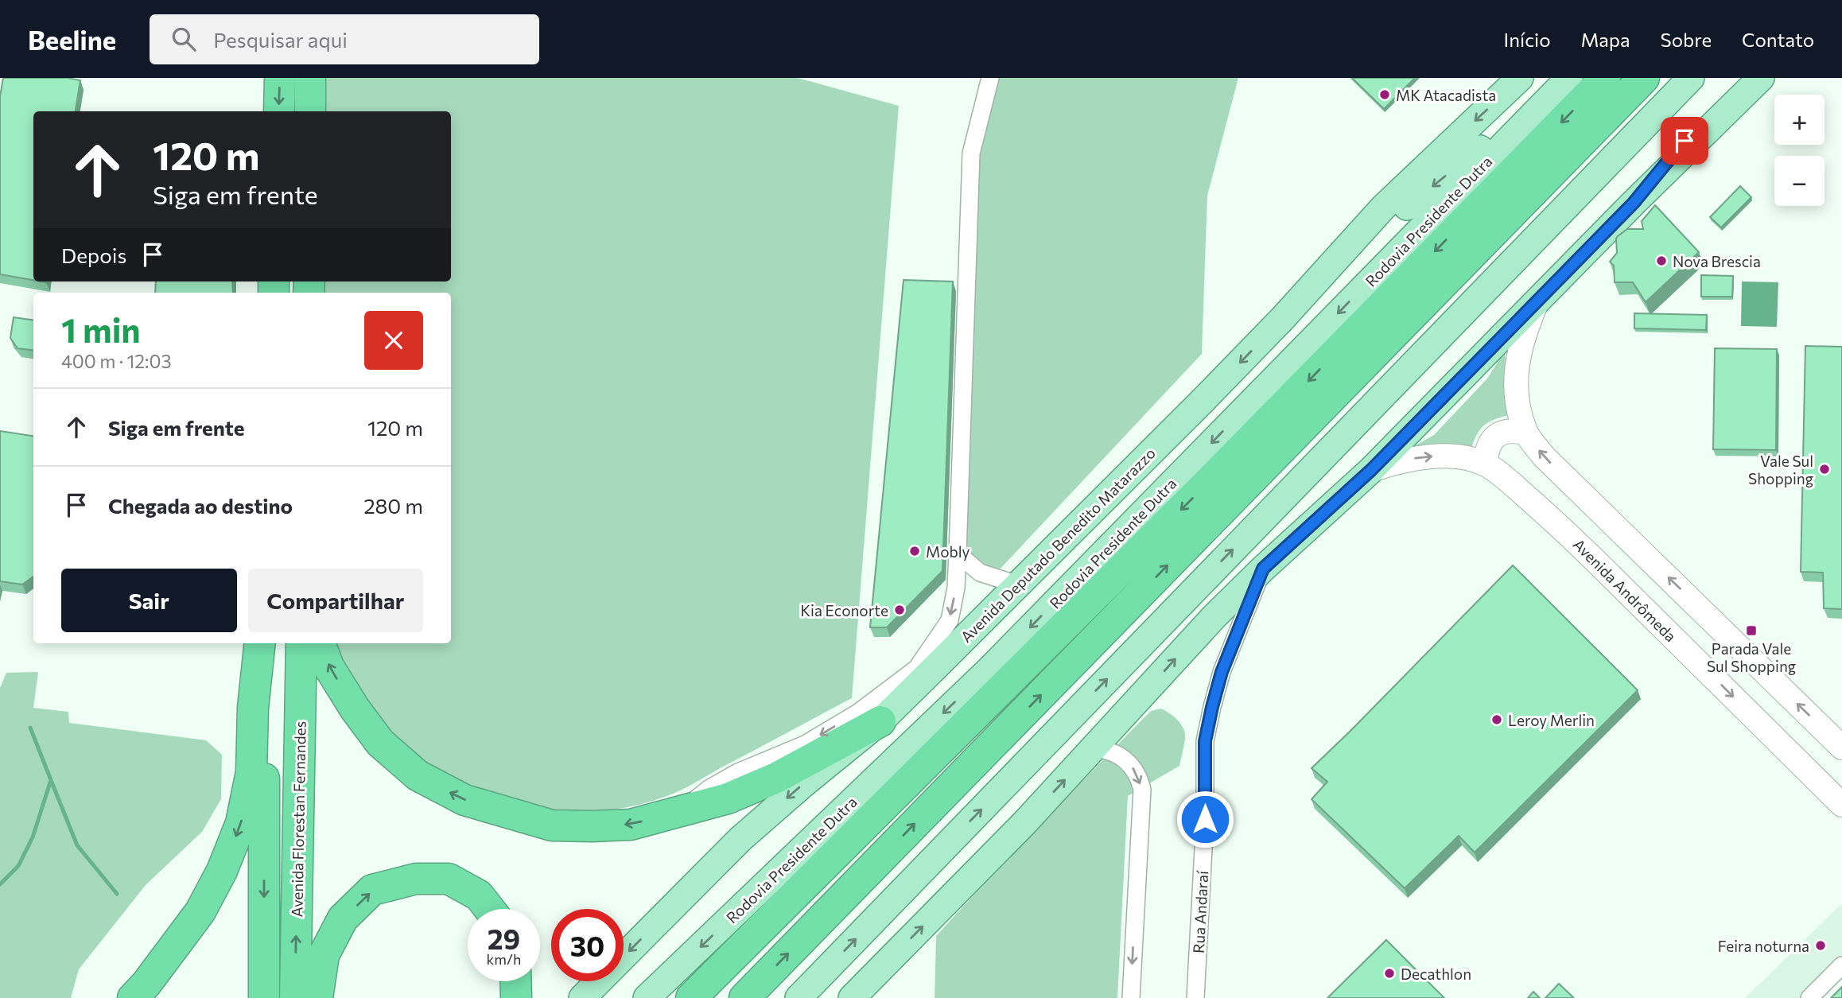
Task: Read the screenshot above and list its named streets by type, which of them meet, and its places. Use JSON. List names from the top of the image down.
{
  "streets": {
    "highway": ["Rodovia Presidente Dutra", "Avenida Florestan Fernandes"],
    "main road": ["Avenida Deputado Benedito Matarazzo", "Avenida Andrômeda"],
    "street": ["Rua Andaraí"]
  },
  "places": {
    "other": [
      "MK Atacadista",
      "Nova Brescia",
      "Vale Sul Shopping",
      "Mobly",
      "Kia Econorte",
      "Leroy Merlin",
      "Feira noturna",
      "Decathlon"
    ],
    "transit": ["Parada Vale Sul Shopping"]
  },
  "page": {
    "header": "Beeline",
    "search": "Pesquisar aqui",
    "nav": [
      "Início",
      "Mapa",
      "Sobre",
      "Contato"
    ],
    "map_buttons": ["+", "−"],
    "turn": ["120 m", "Siga em frente"],
    "then": "Depois",
    "heading": ["1 min", "400 m · 12:03"],
    "list": [
      {
        "name": "Siga em frente",
        "value": "120 m"
      },
      {
        "name": "Chegada ao destino",
        "value": "280 m"
      }
    ],
    "buttons": ["Sair", "Compartilhar"],
    "speed": "29 km/h",
    "limit": "30"
  }
}
